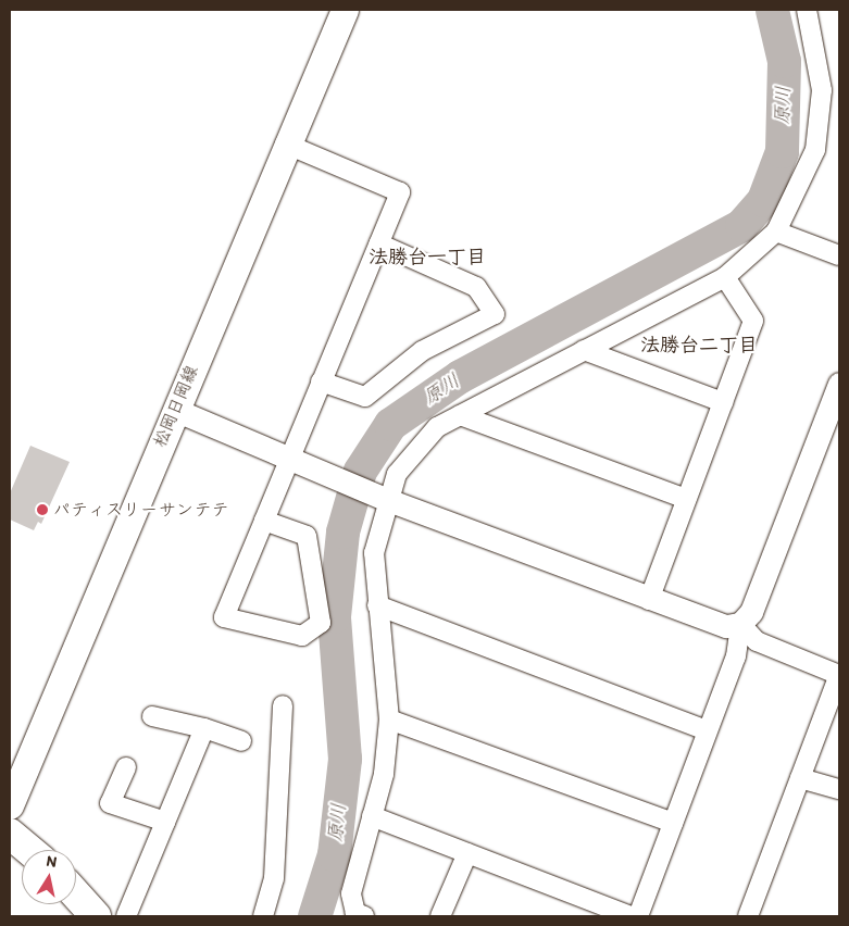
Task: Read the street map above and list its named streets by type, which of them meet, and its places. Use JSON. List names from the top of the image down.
{
  "streets": {
    "main road": ["松岡日岡線"]
  },
  "districts": ["法勝台一丁目", "法勝台二丁目"],
  "water": ["原川"],
  "places": ["パティスリーサンテテ"],
  "north": "top"
}
